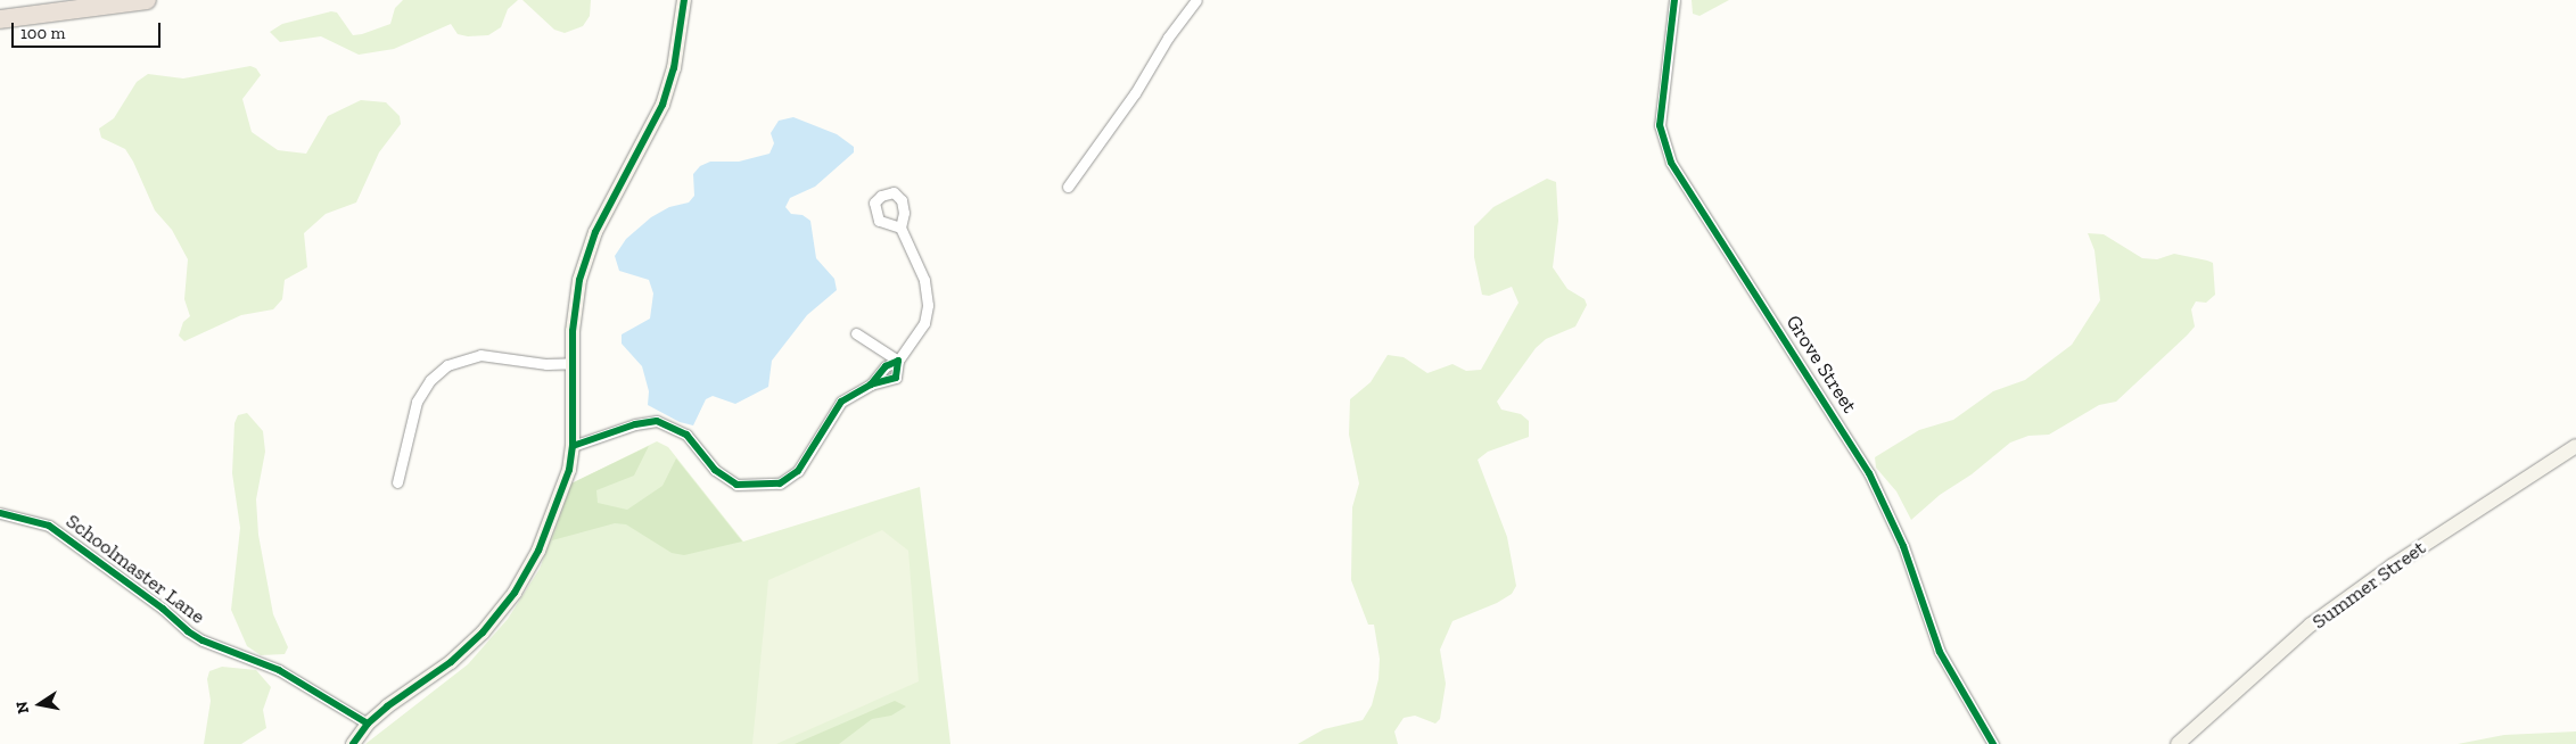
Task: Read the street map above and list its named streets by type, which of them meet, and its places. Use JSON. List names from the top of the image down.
{
  "streets": {
    "street": ["Grove Street", "Schoolmaster Lane", "Summer Street"]
  },
  "scale_bar": "100 m",
  "north": "left"
}
